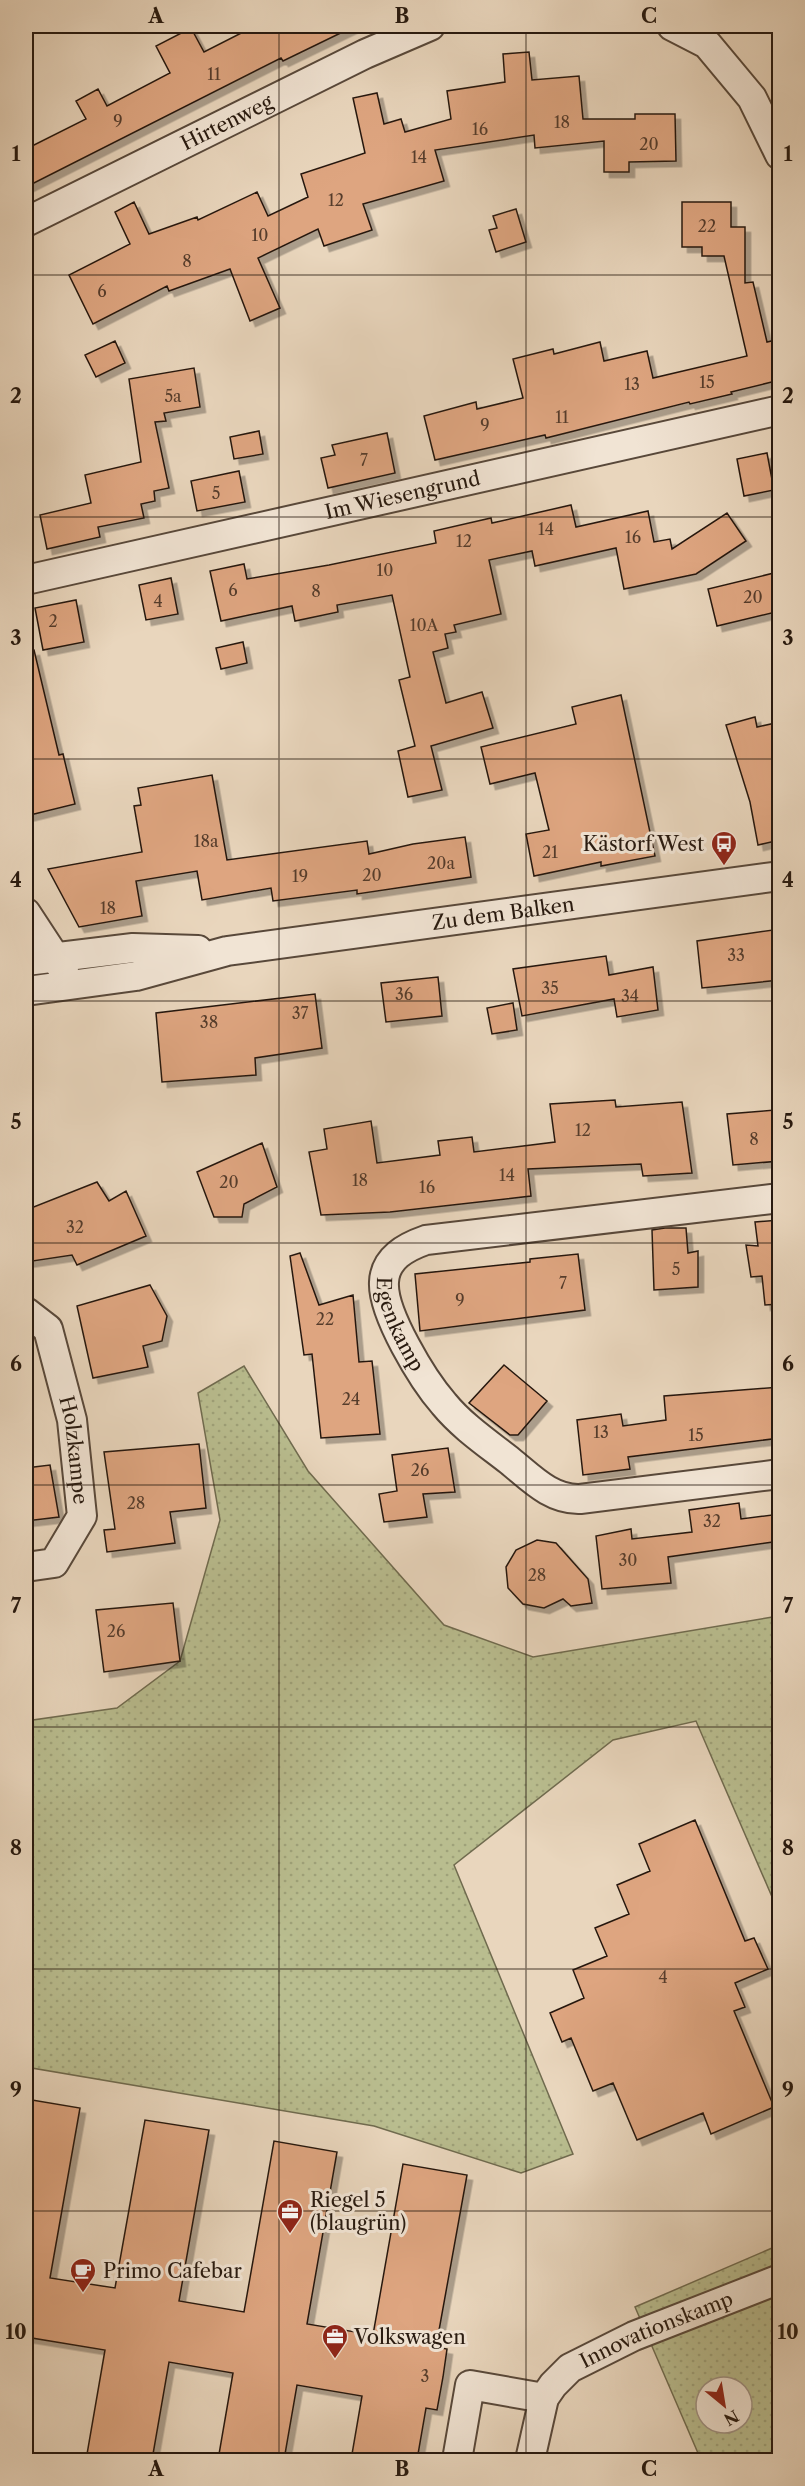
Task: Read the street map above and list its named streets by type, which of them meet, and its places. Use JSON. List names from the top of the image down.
{
  "streets": {
    "street": [
      "Hirtenweg",
      "Im Wiesengrund",
      "Zu dem Balken",
      "Egenkamp",
      "Holzkampe",
      "Innovationskamp"
    ]
  },
  "places": {
    "bus stop": ["Kästorf West"],
    "office": ["Riegel 5 (blaugrün)", "Volkswagen"],
    "cafe": ["Primo Cafebar"]
  },
  "house_numbers": [
    "11",
    "9",
    "18",
    "16",
    "20",
    "14",
    "12",
    "22",
    "10",
    "8",
    "6",
    "15",
    "13",
    "5a",
    "11",
    "9",
    "7",
    "5",
    "14",
    "16",
    "12",
    "10",
    "6",
    "8",
    "20",
    "4",
    "2",
    "10A",
    "18a",
    "21",
    "20a",
    "20",
    "19",
    "18",
    "33",
    "35",
    "36",
    "34",
    "37",
    "38",
    "12",
    "8",
    "14",
    "18",
    "20",
    "16",
    "32",
    "5",
    "7",
    "9",
    "22",
    "24",
    "13",
    "15",
    "26",
    "28",
    "32",
    "30",
    "28",
    "26",
    "4",
    "3"
  ],
  "north": "bottom right",
  "grid": {
    "columns": ["A", "B", "C"],
    "rows": [
      "1",
      "2",
      "3",
      "4",
      "5",
      "6",
      "7",
      "8",
      "9",
      "10"
    ]
  }
}
